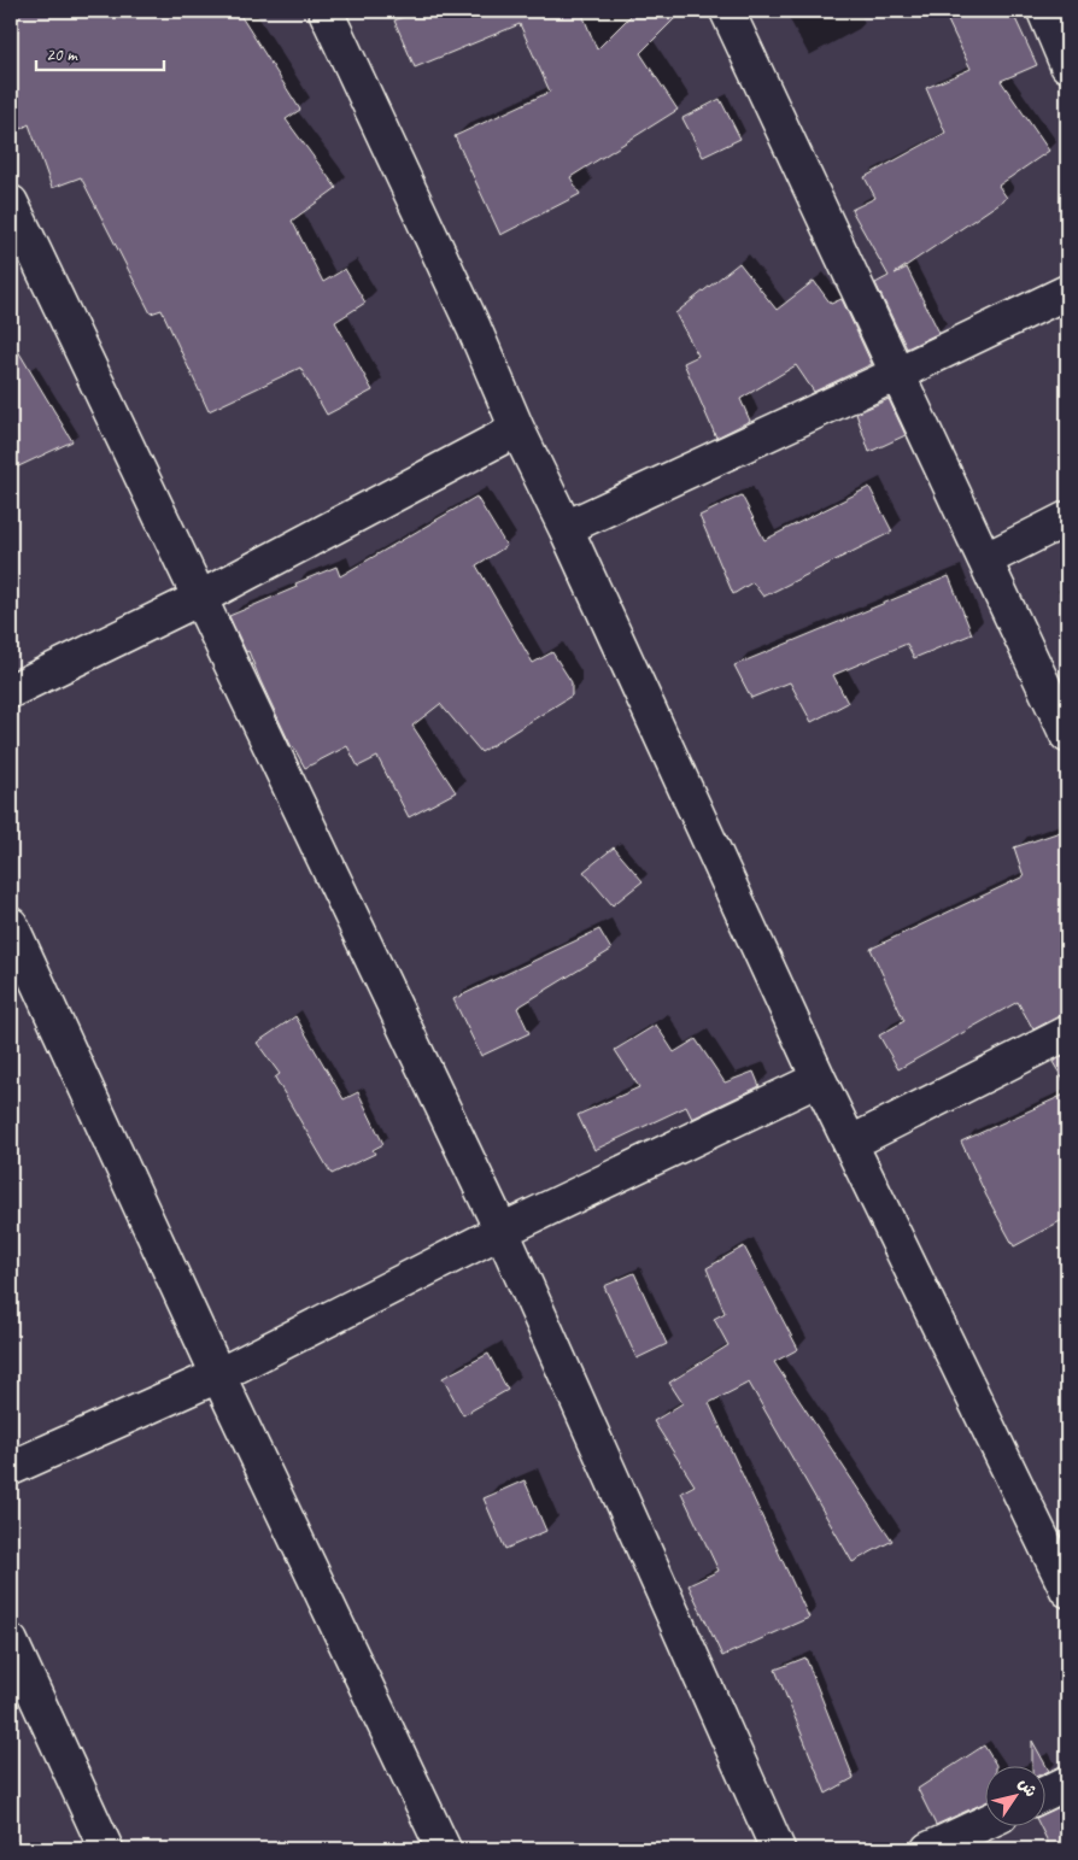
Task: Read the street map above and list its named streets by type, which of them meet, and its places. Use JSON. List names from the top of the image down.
{
  "scale_bar": "20 m",
  "north": "top right"
}
